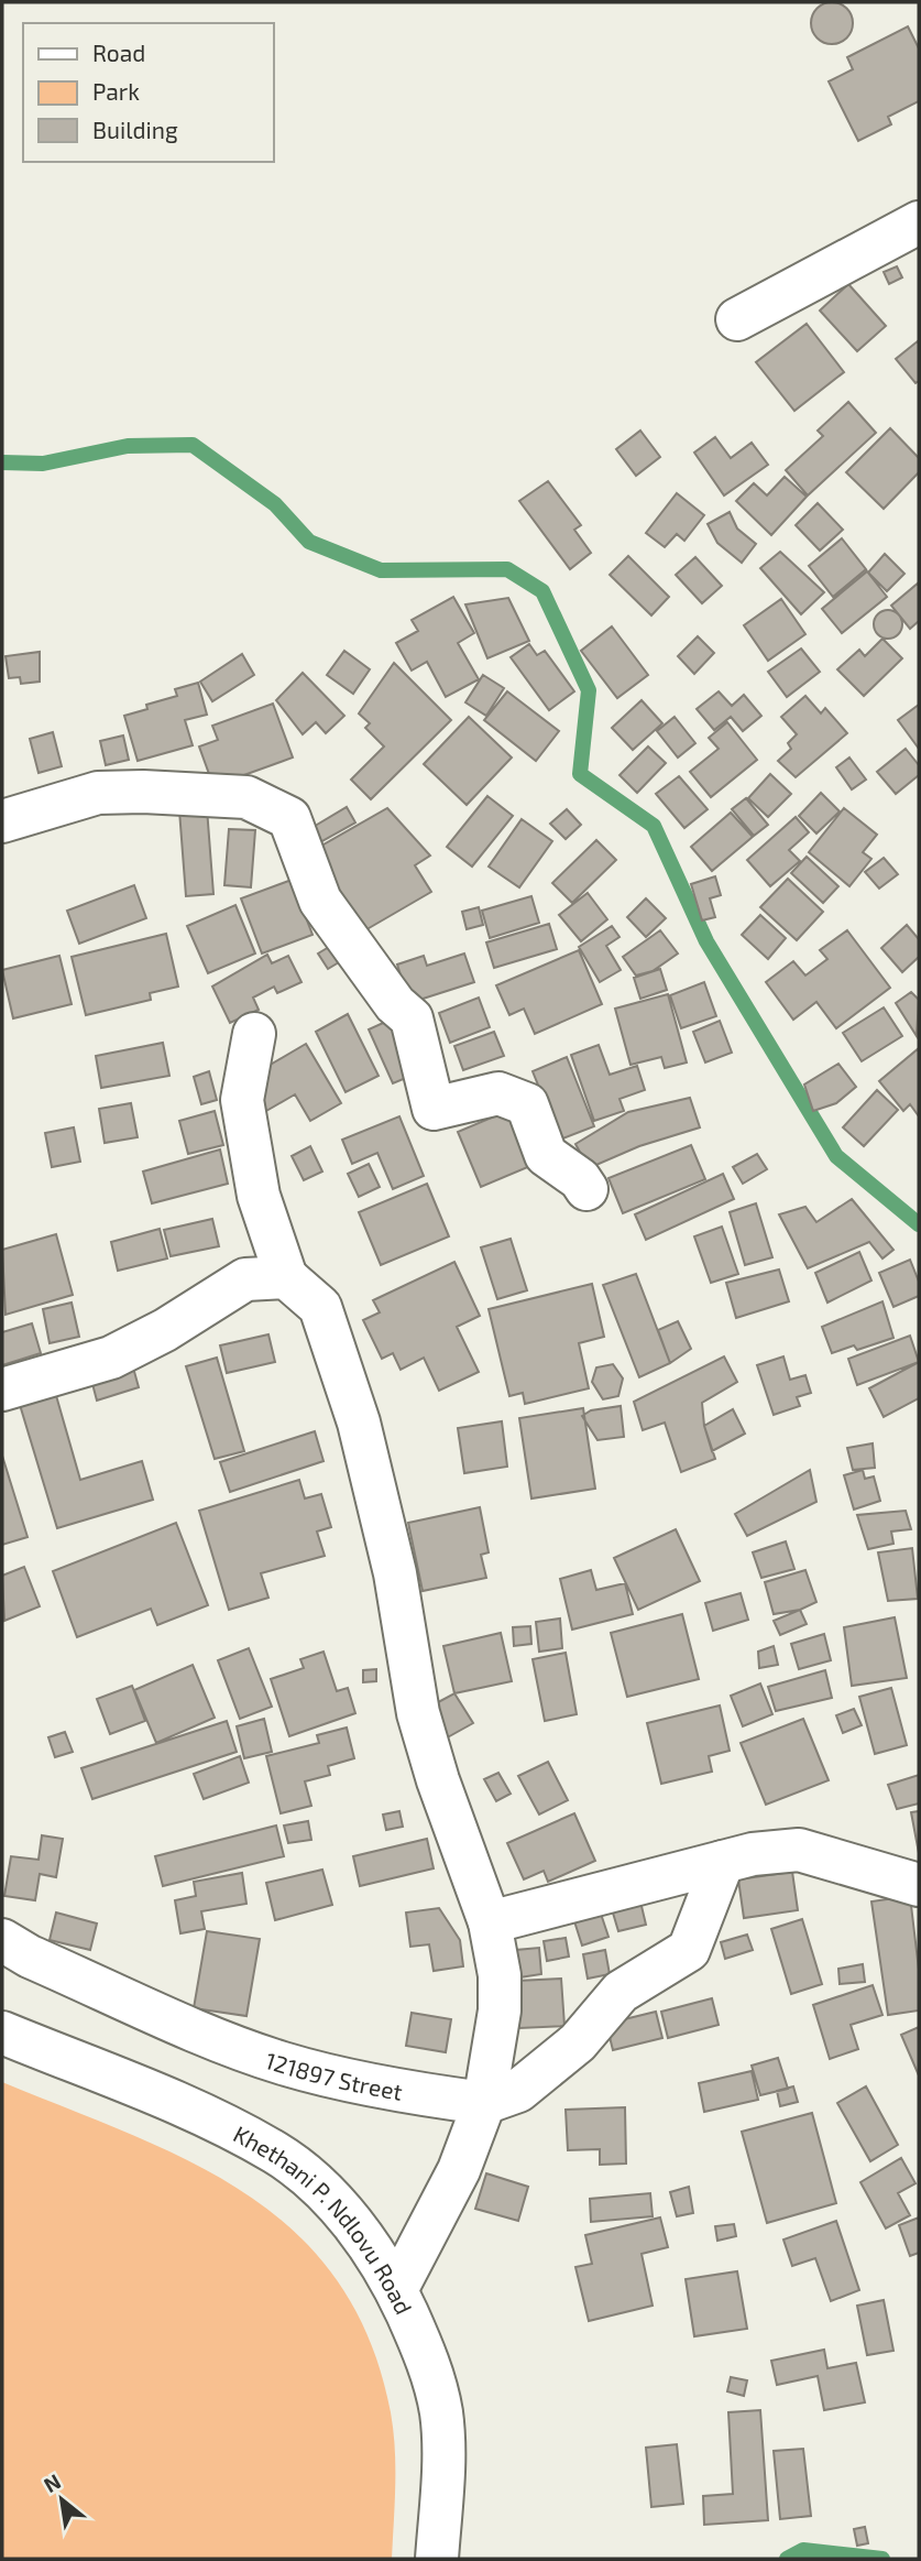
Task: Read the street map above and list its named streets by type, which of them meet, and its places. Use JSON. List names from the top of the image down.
{
  "streets": {
    "street": ["121897 Street", "Khethani P. Ndlovu Road"]
  },
  "legend": ["Road", "Park", "Building"],
  "north": "top left"
}
